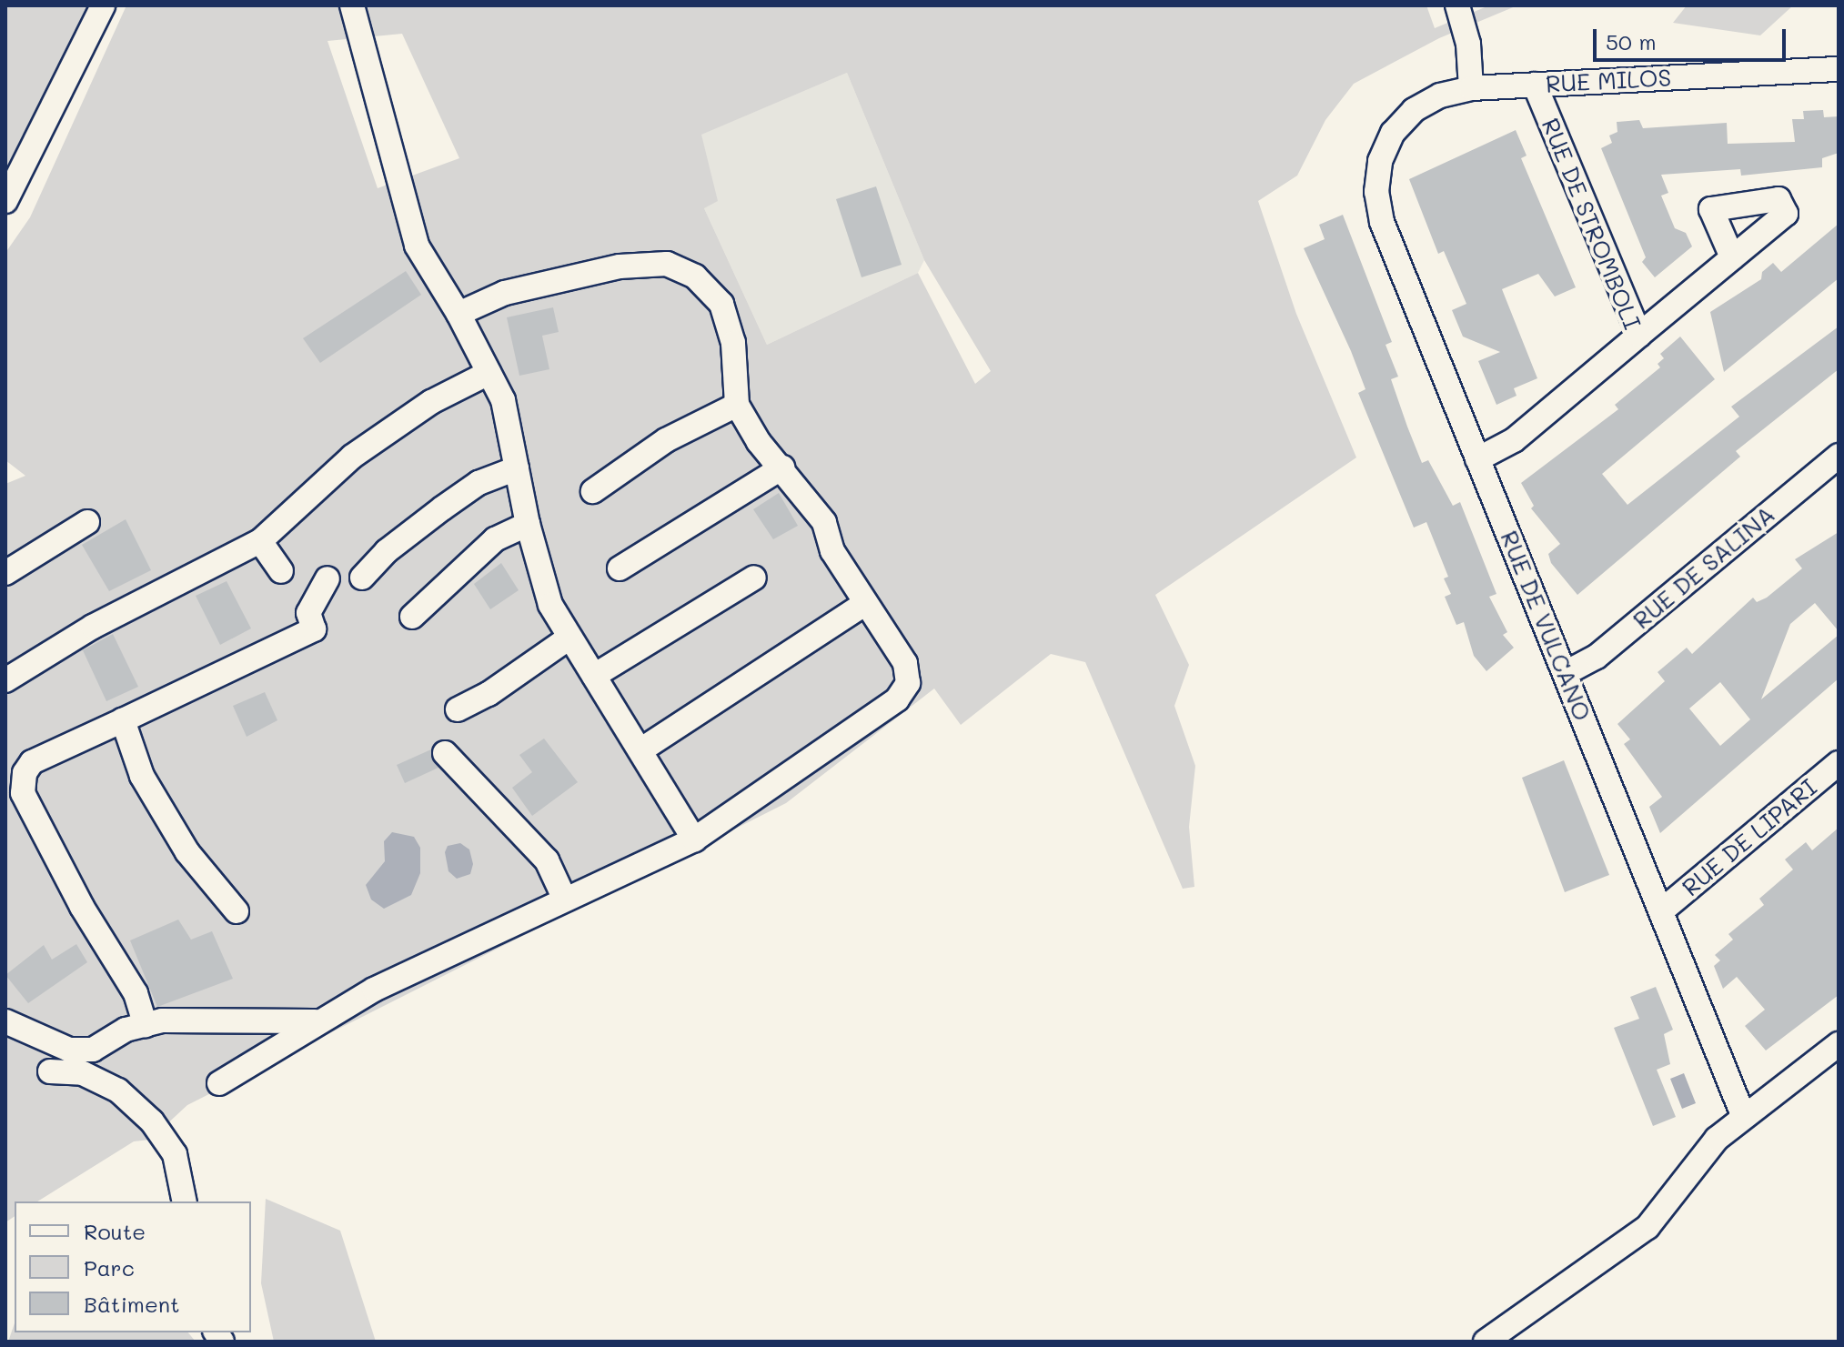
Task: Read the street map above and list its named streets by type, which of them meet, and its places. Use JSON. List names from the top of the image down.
{
  "streets": {
    "street": [
      "RUE MILOS",
      "RUE DE STROMBOLI",
      "RUE DE SALINA",
      "RUE DE VULCANO",
      "RUE DE LIPARI"
    ]
  },
  "crossings": [
    ["RUE MILOS", "RUE DE STROMBOLI"],
    ["RUE MILOS", "RUE DE VULCANO"],
    ["RUE DE STROMBOLI", "RUE DE VULCANO"],
    ["RUE DE SALINA", "RUE DE VULCANO"],
    ["RUE DE VULCANO", "RUE DE LIPARI"]
  ],
  "legend": ["Route", "Parc", "Bâtiment"],
  "scale_bar": "50 m"
}
